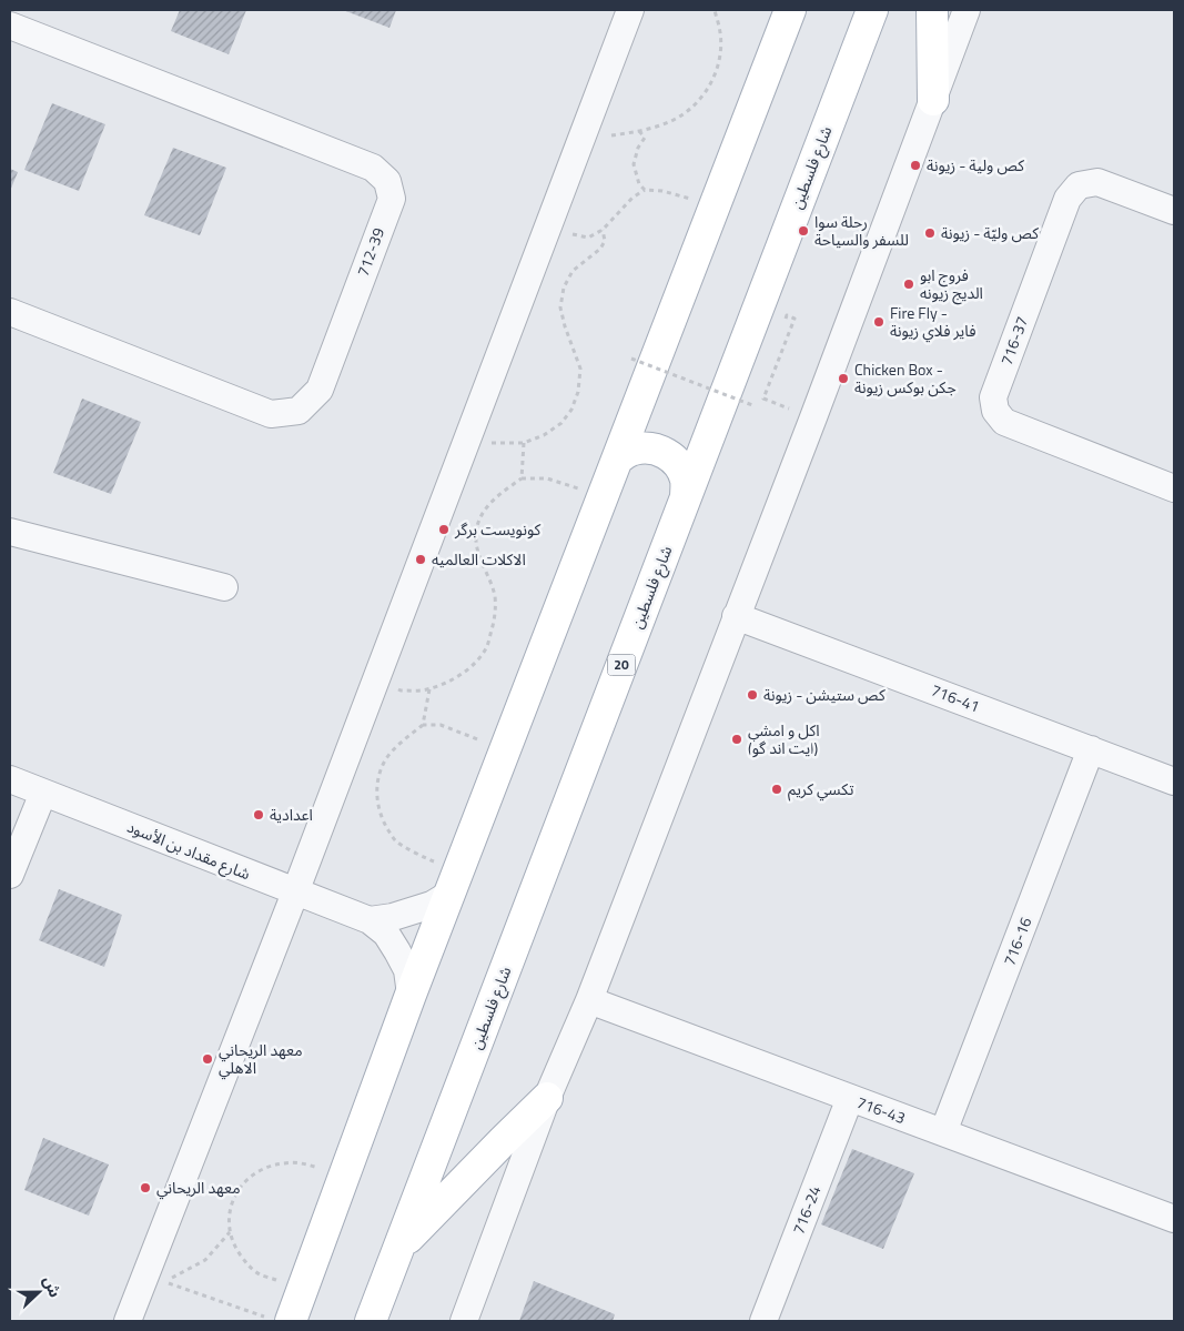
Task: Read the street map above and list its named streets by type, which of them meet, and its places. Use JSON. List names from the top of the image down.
{
  "streets": {
    "main road": ["شارع فلسطين", "20"],
    "street": [
      "712-39",
      "716-37",
      "716-41",
      "شارع مقداد بن الأسود",
      "716-16",
      "716-43",
      "716-24"
    ]
  },
  "crossings": [
    ["716-41", "716-16"],
    ["716-16", "716-43"],
    ["716-43", "716-24"]
  ],
  "places": [
    "كص ولية - زيونة",
    "رحلة سوا للسفر والسياحة",
    "كص وليّة - زيونة",
    "فروج ابو الديج زيونه",
    "Fire Fly - فاير فلاي زيونة",
    "Chicken Box - جكن بوكس زيونة",
    "كونويست برگر",
    "الاكلات العالميه",
    "كص ستيشن - زيونة",
    "اكل و امشي (ايت اند گو)",
    "تكسي كريم",
    "اعدادية",
    "معهد الريحاني الاهلي",
    "معهد الريحاني"
  ],
  "north": "right"
}
